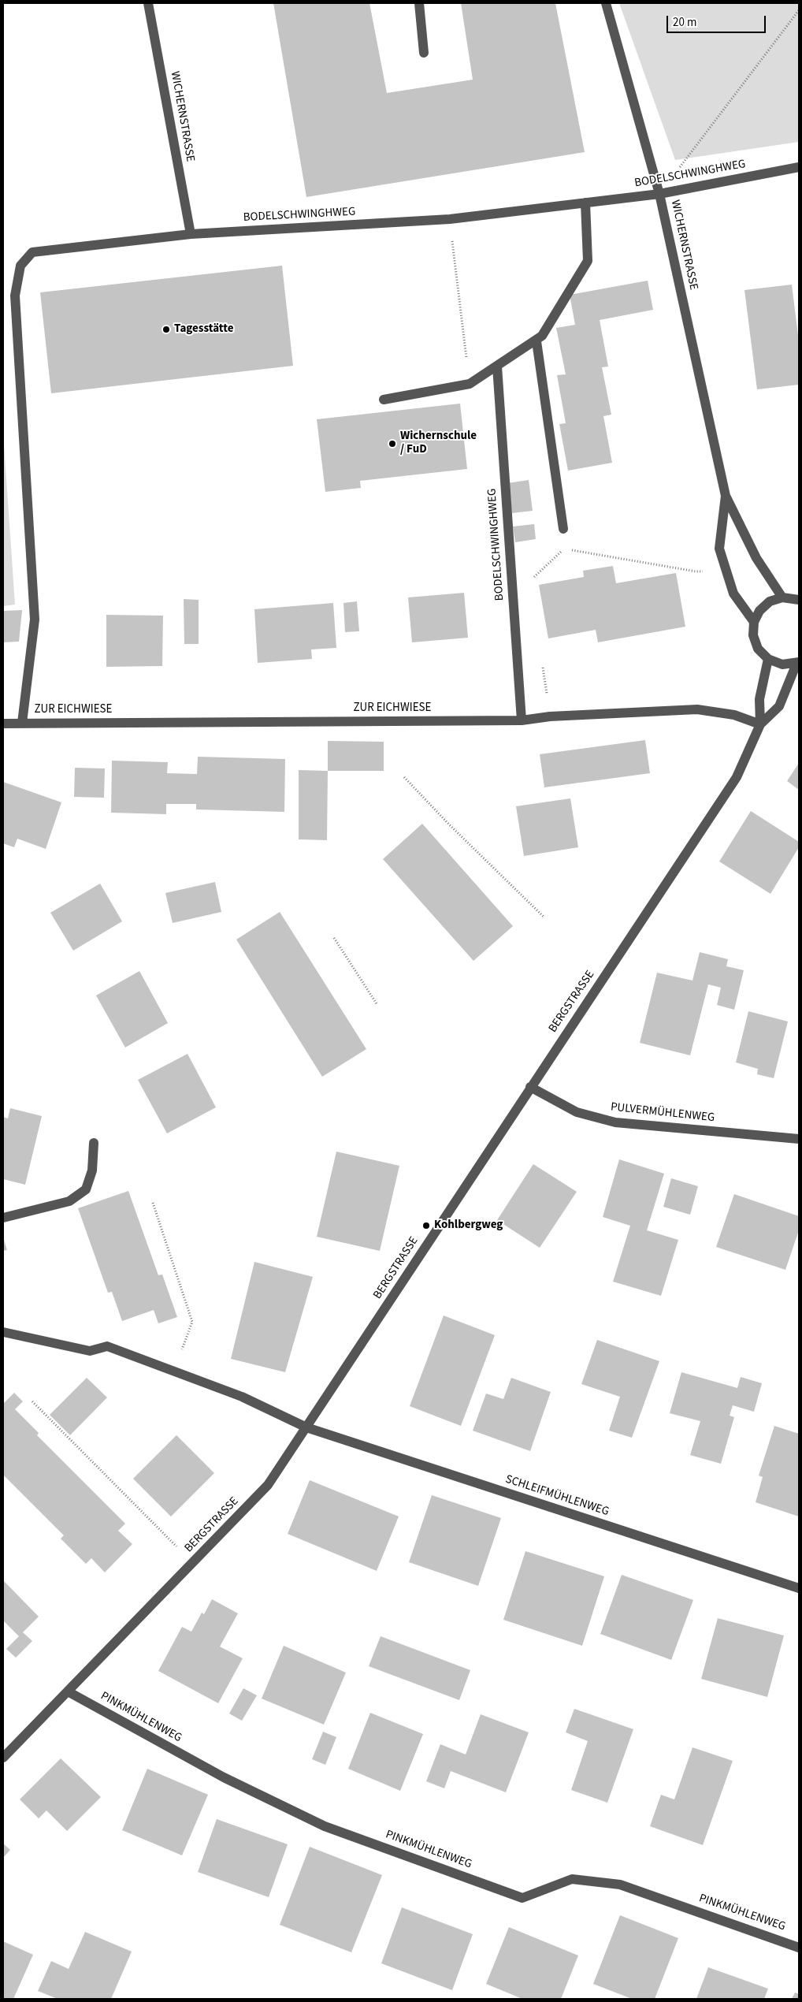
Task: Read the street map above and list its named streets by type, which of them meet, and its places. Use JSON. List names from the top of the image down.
{
  "streets": {
    "street": [
      "WICHERNSTRASSE",
      "BODELSCHWINGHWEG",
      "ZUR EICHWIESE",
      "BERGSTRASSE",
      "PULVERMÜHLENWEG",
      "SCHLEIFMÜHLENWEG",
      "PINKMÜHLENWEG"
    ]
  },
  "crossings": [
    ["WICHERNSTRASSE", "BODELSCHWINGHWEG"],
    ["BODELSCHWINGHWEG", "ZUR EICHWIESE"],
    ["ZUR EICHWIESE", "BERGSTRASSE"],
    ["BERGSTRASSE", "PULVERMÜHLENWEG"],
    ["BERGSTRASSE", "SCHLEIFMÜHLENWEG"],
    ["BERGSTRASSE", "PINKMÜHLENWEG"]
  ],
  "places": ["Tagesstätte", "Wichernschule / FuD", "Kohlbergweg"],
  "scale_bar": "20 m"
}
